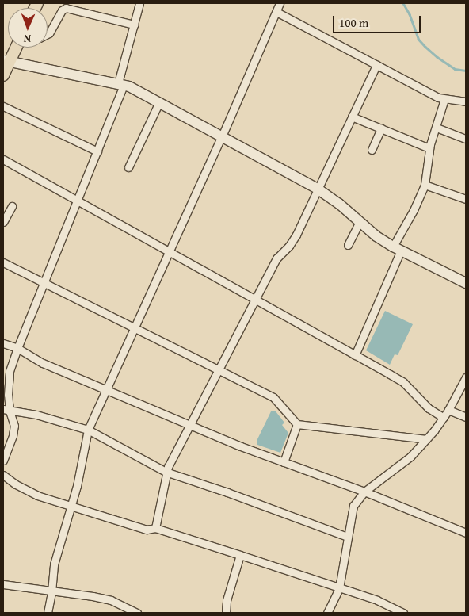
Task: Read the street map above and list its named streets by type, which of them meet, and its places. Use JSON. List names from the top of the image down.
{
  "scale_bar": "100 m",
  "north": "bottom"
}
